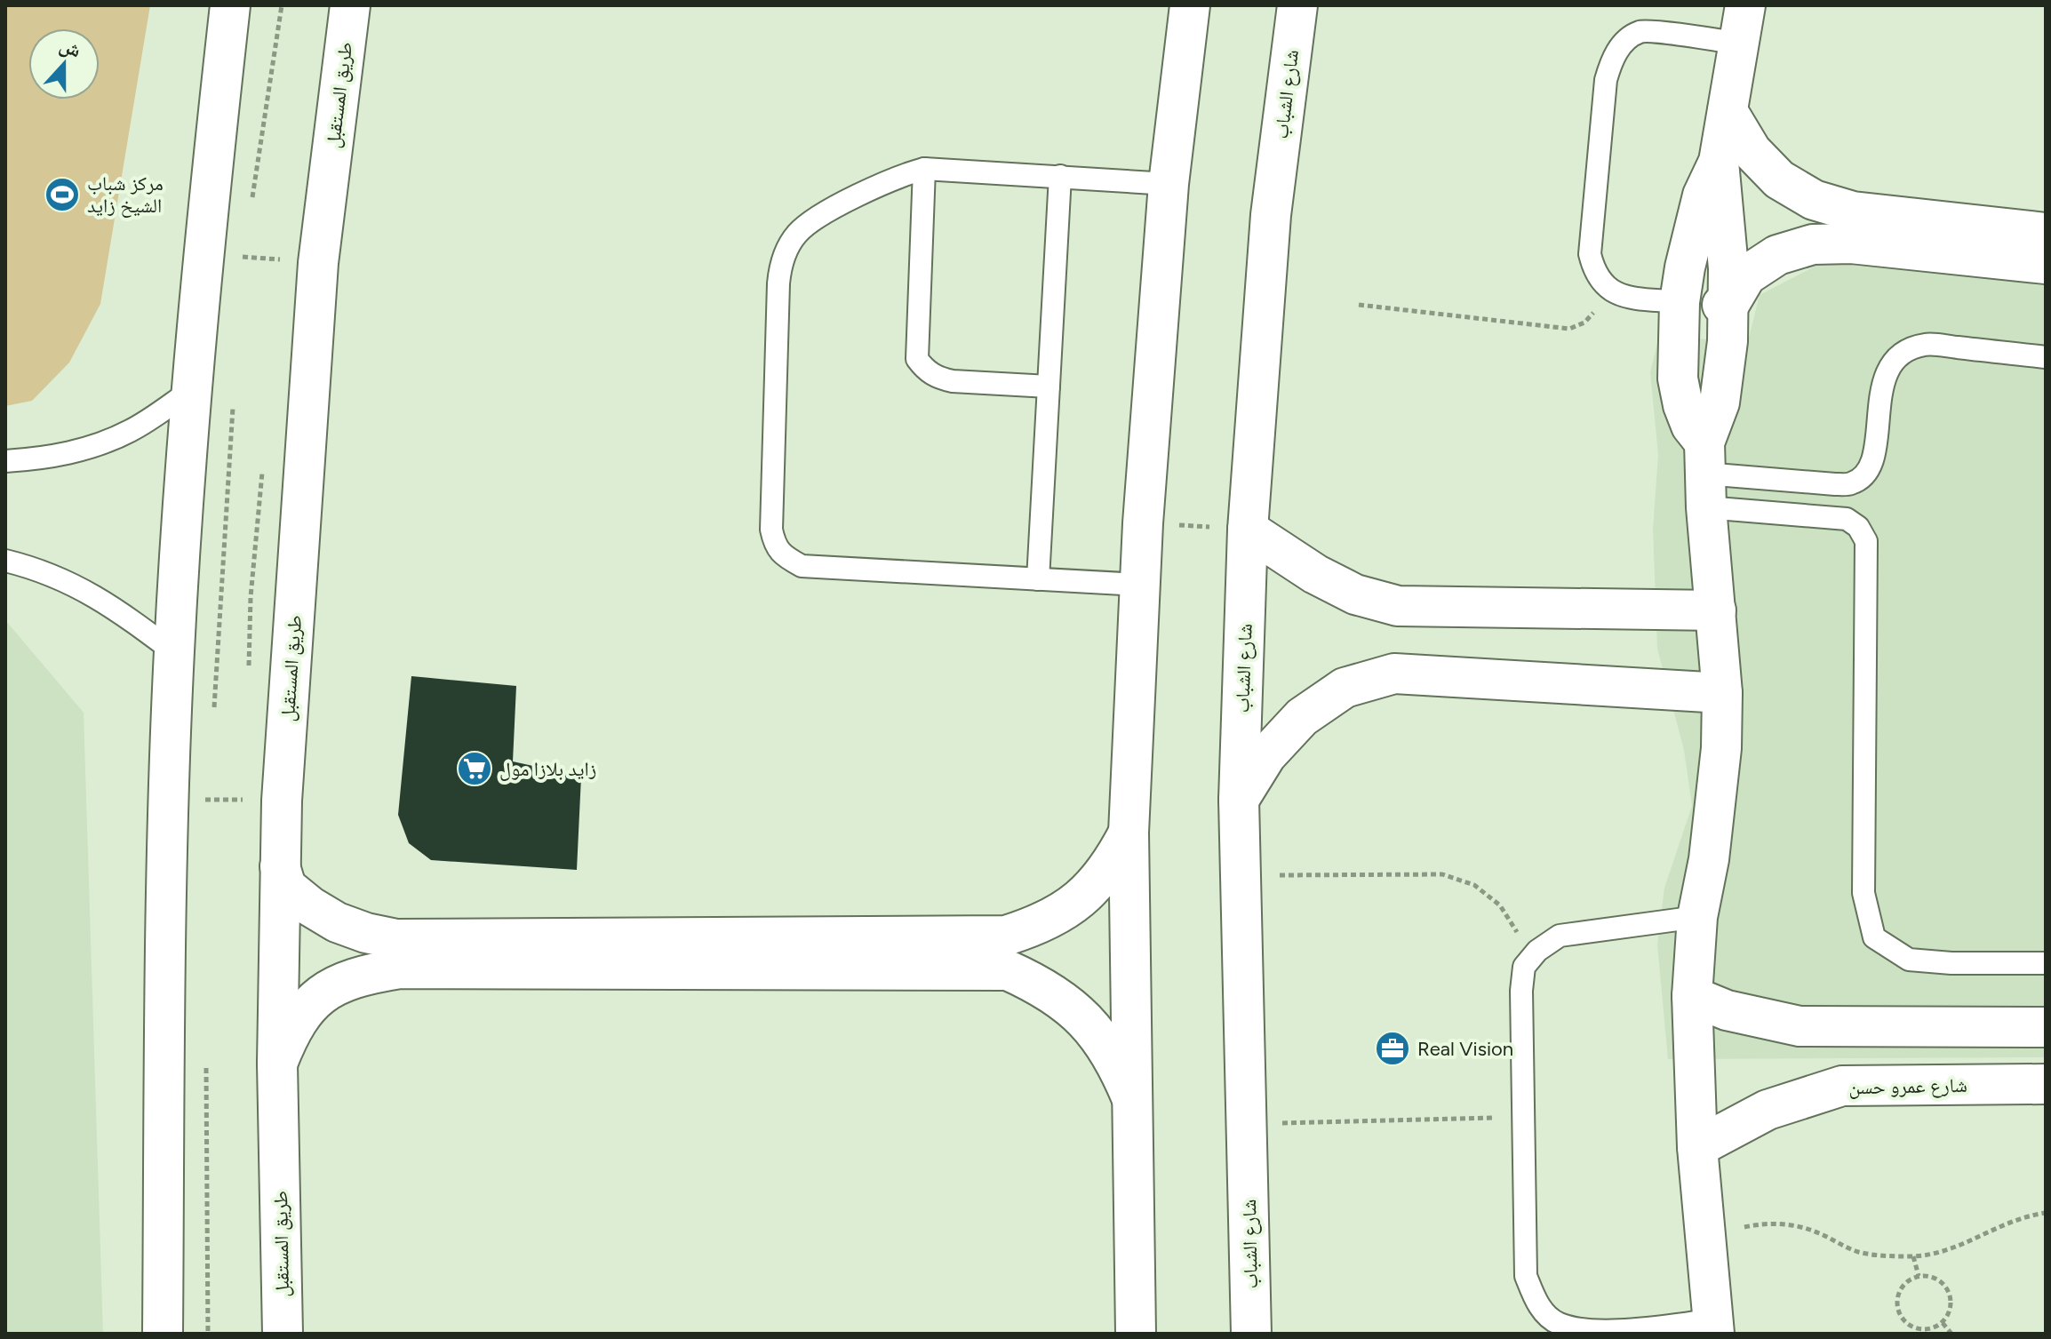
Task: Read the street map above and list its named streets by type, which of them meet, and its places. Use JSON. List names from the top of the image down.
{
  "streets": {
    "street": ["شارع الشباب", "طريق المستقبل", "شارع عمرو حسن"]
  },
  "places": {
    "sports": ["مركز شباب الشيخ زايد"],
    "supermarket": ["زايد بلازا مول"],
    "office": ["Real Vision"]
  },
  "north": "top"
}
